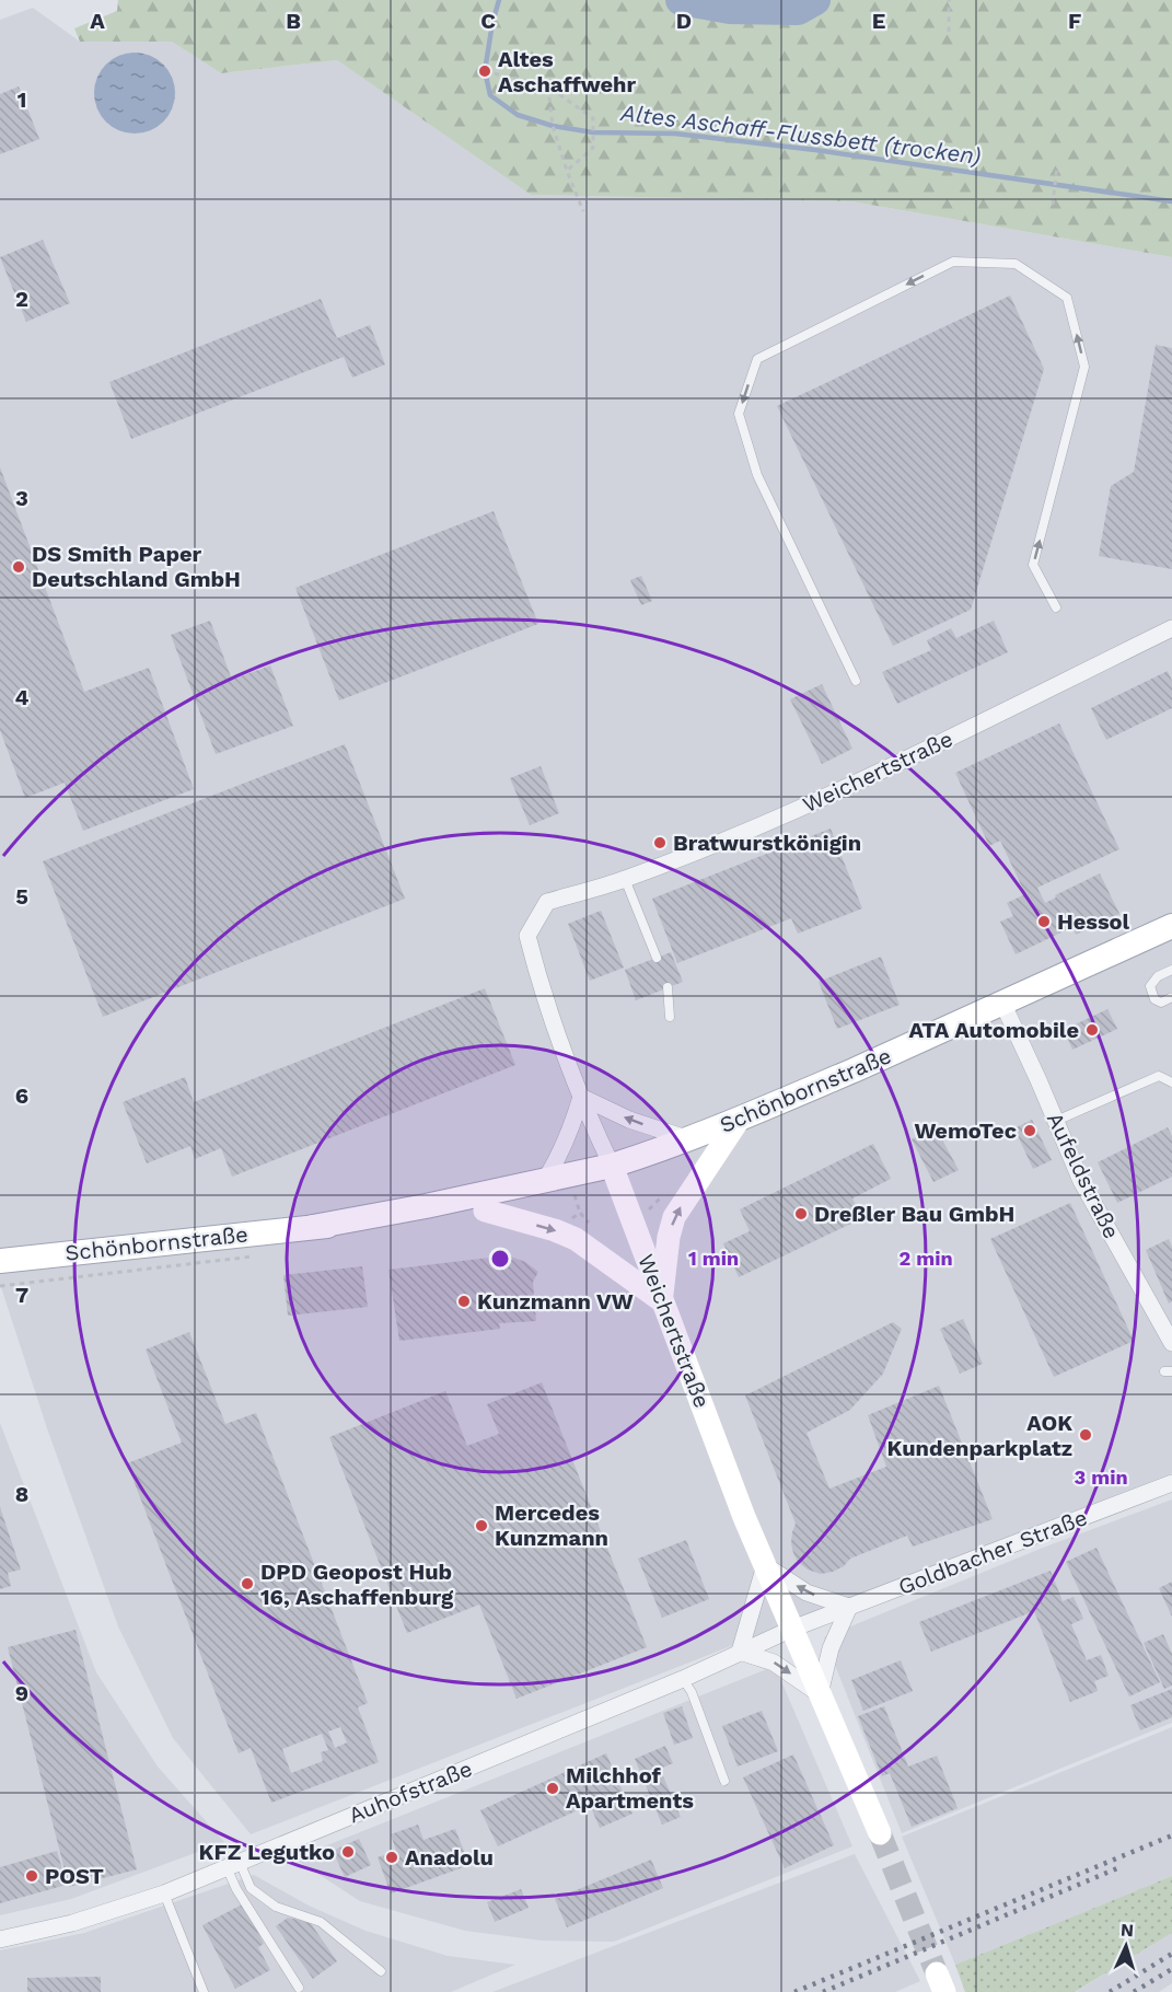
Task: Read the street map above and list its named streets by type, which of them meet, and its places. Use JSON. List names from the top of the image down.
{
  "streets": {
    "main road": ["Weichertstraße", "Schönbornstraße"],
    "street": ["Aufeldstraße", "Goldbacher Straße", "Auhofstraße"]
  },
  "crossings": [
    ["Weichertstraße", "Schönbornstraße"],
    ["Weichertstraße", "Goldbacher Straße"],
    ["Weichertstraße", "Auhofstraße"],
    ["Schönbornstraße", "Aufeldstraße"],
    ["Goldbacher Straße", "Auhofstraße"]
  ],
  "water": ["Altes Aschaff-Flussbett (trocken)"],
  "places": [
    "Altes Aschaffwehr",
    "DS Smith Paper Deutschland GmbH",
    "Bratwurstkönigin",
    "Hessol",
    "ATA Automobile",
    "WemoTec",
    "Dreßler Bau GmbH",
    "Kunzmann VW",
    "AOK Kundenparkplatz",
    "Mercedes Kunzmann",
    "DPD Geopost Hub 16, Aschaffenburg",
    "Milchhof Apartments",
    "KFZ Legutko",
    "Anadolu",
    "POST"
  ],
  "north": "top",
  "grid": {
    "columns": [
      "A",
      "B",
      "C",
      "D",
      "E",
      "F"
    ],
    "rows": [
      "1",
      "2",
      "3",
      "4",
      "5",
      "6",
      "7",
      "8",
      "9"
    ]
  },
  "rings": ["1 min", "2 min", "3 min"]
}
